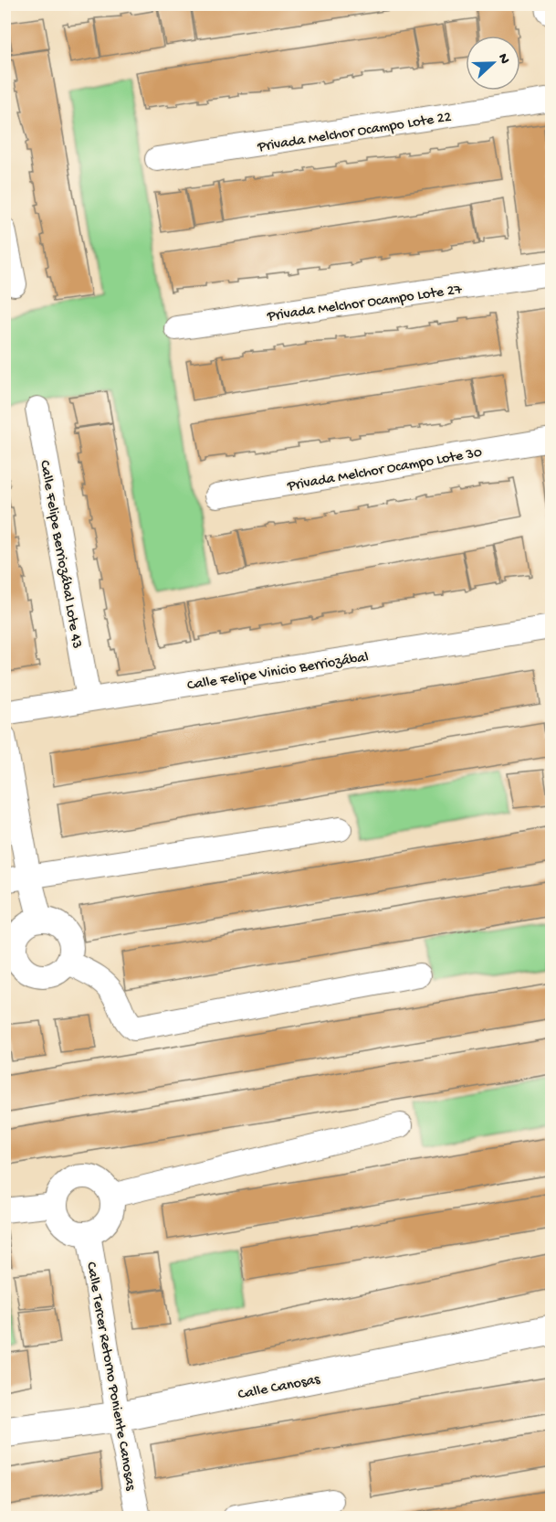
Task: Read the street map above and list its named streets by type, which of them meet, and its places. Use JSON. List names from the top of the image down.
{
  "streets": {
    "street": [
      "Privada Melchor Ocampo Lote 22",
      "Privada Melchor Ocampo Lote 27",
      "Privada Melchor Ocampo Lote 30",
      "Calle Felipe Berriozábal Lote 43",
      "Calle Felipe Vinicio Berriozábal",
      "Calle Tercer Retorno Poniente Canosas",
      "Calle Canosas"
    ]
  },
  "crossings": [
    ["Calle Felipe Berriozábal Lote 43", "Calle Felipe Vinicio Berriozábal"],
    ["Calle Tercer Retorno Poniente Canosas", "Calle Canosas"]
  ],
  "north": "right"
}
